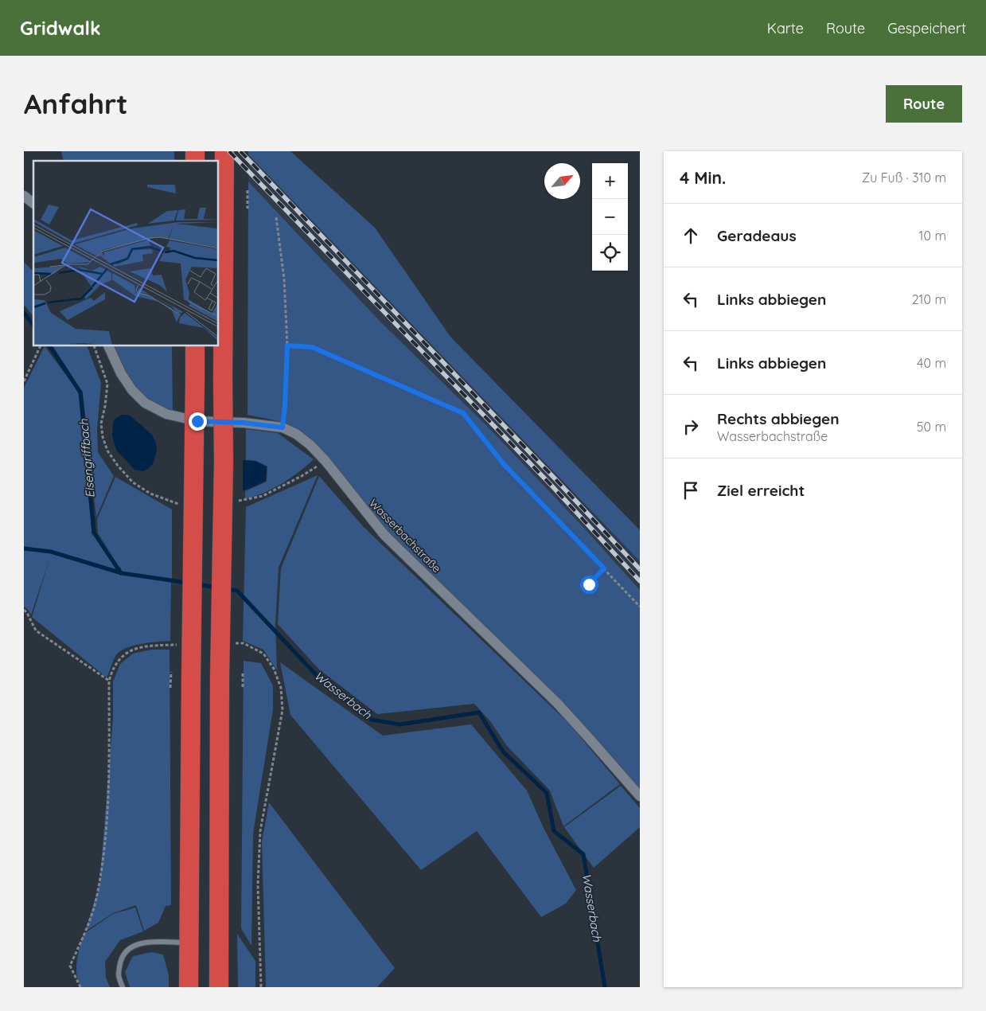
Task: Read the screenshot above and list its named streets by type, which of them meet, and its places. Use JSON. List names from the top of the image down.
{
  "streets": {
    "street": ["Wasserbachstraße"]
  },
  "water": ["Eisengriffbach", "Wasserbach"],
  "north": "top right",
  "page": {
    "header": "Gridwalk",
    "nav": ["Karte", "Route", "Gespeichert"],
    "buttons": "Route",
    "title": "Anfahrt",
    "heading": ["4 Min.", "Zu Fuß · 310 m"],
    "map_buttons": ["+", "−"],
    "list": [
      ["Geradeaus", "10 m"],
      ["Links abbiegen", "210 m"],
      ["Links abbiegen", "40 m"],
      ["Rechts abbiegen", "Wasserbachstraße", "50 m"],
      "Ziel erreicht"
    ]
  }
}
